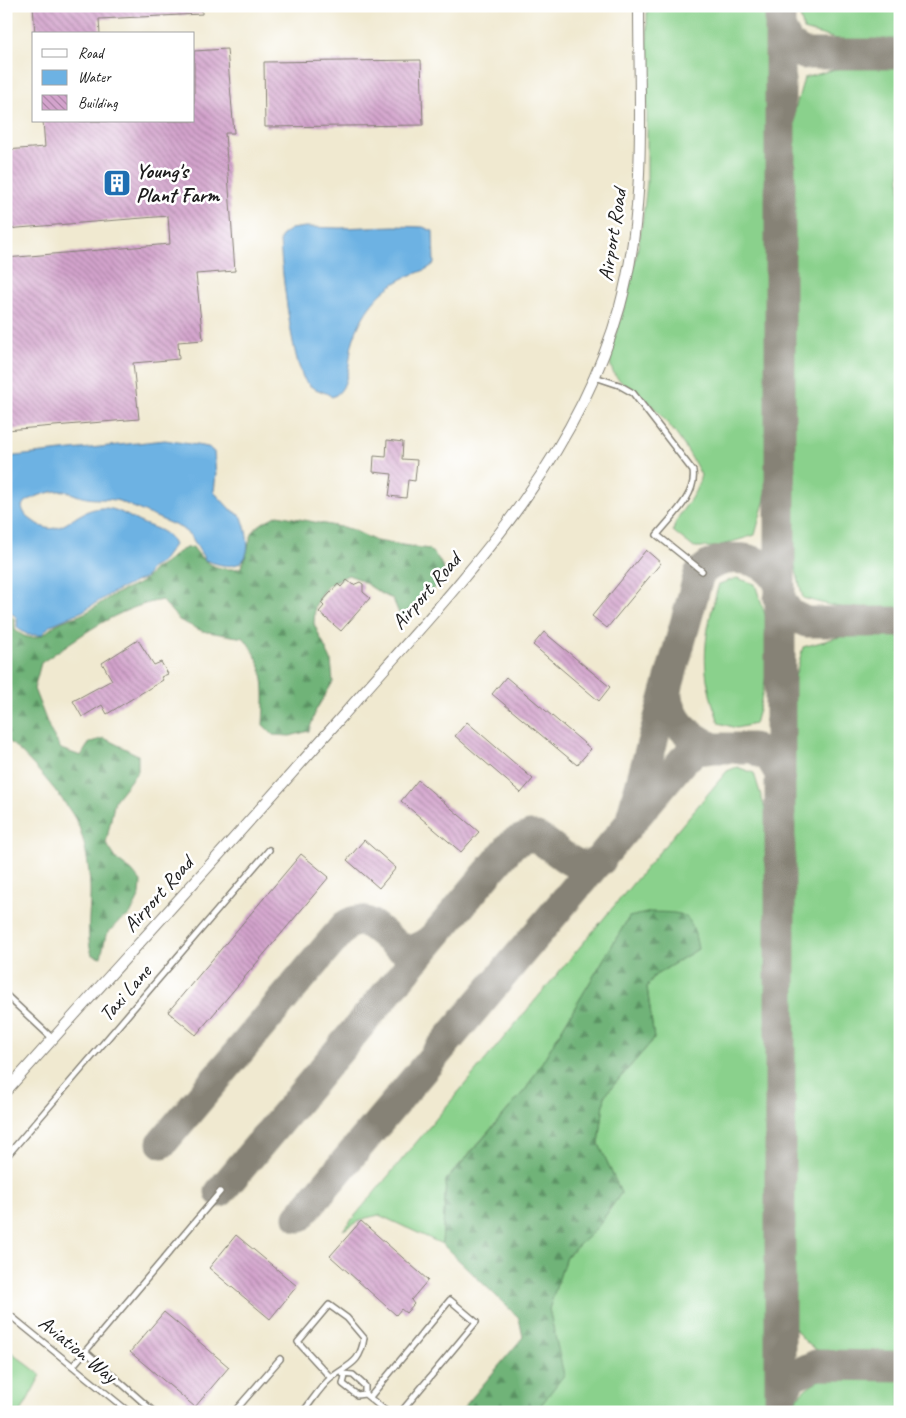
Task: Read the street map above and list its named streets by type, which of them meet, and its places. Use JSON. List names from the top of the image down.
{
  "streets": {
    "street": ["Airport Road"],
    "lane": ["Taxi Lane", "Aviation Way"]
  },
  "places": {
    "building": ["Young's Plant Farm"]
  },
  "legend": ["Road", "Water", "Building"]
}
